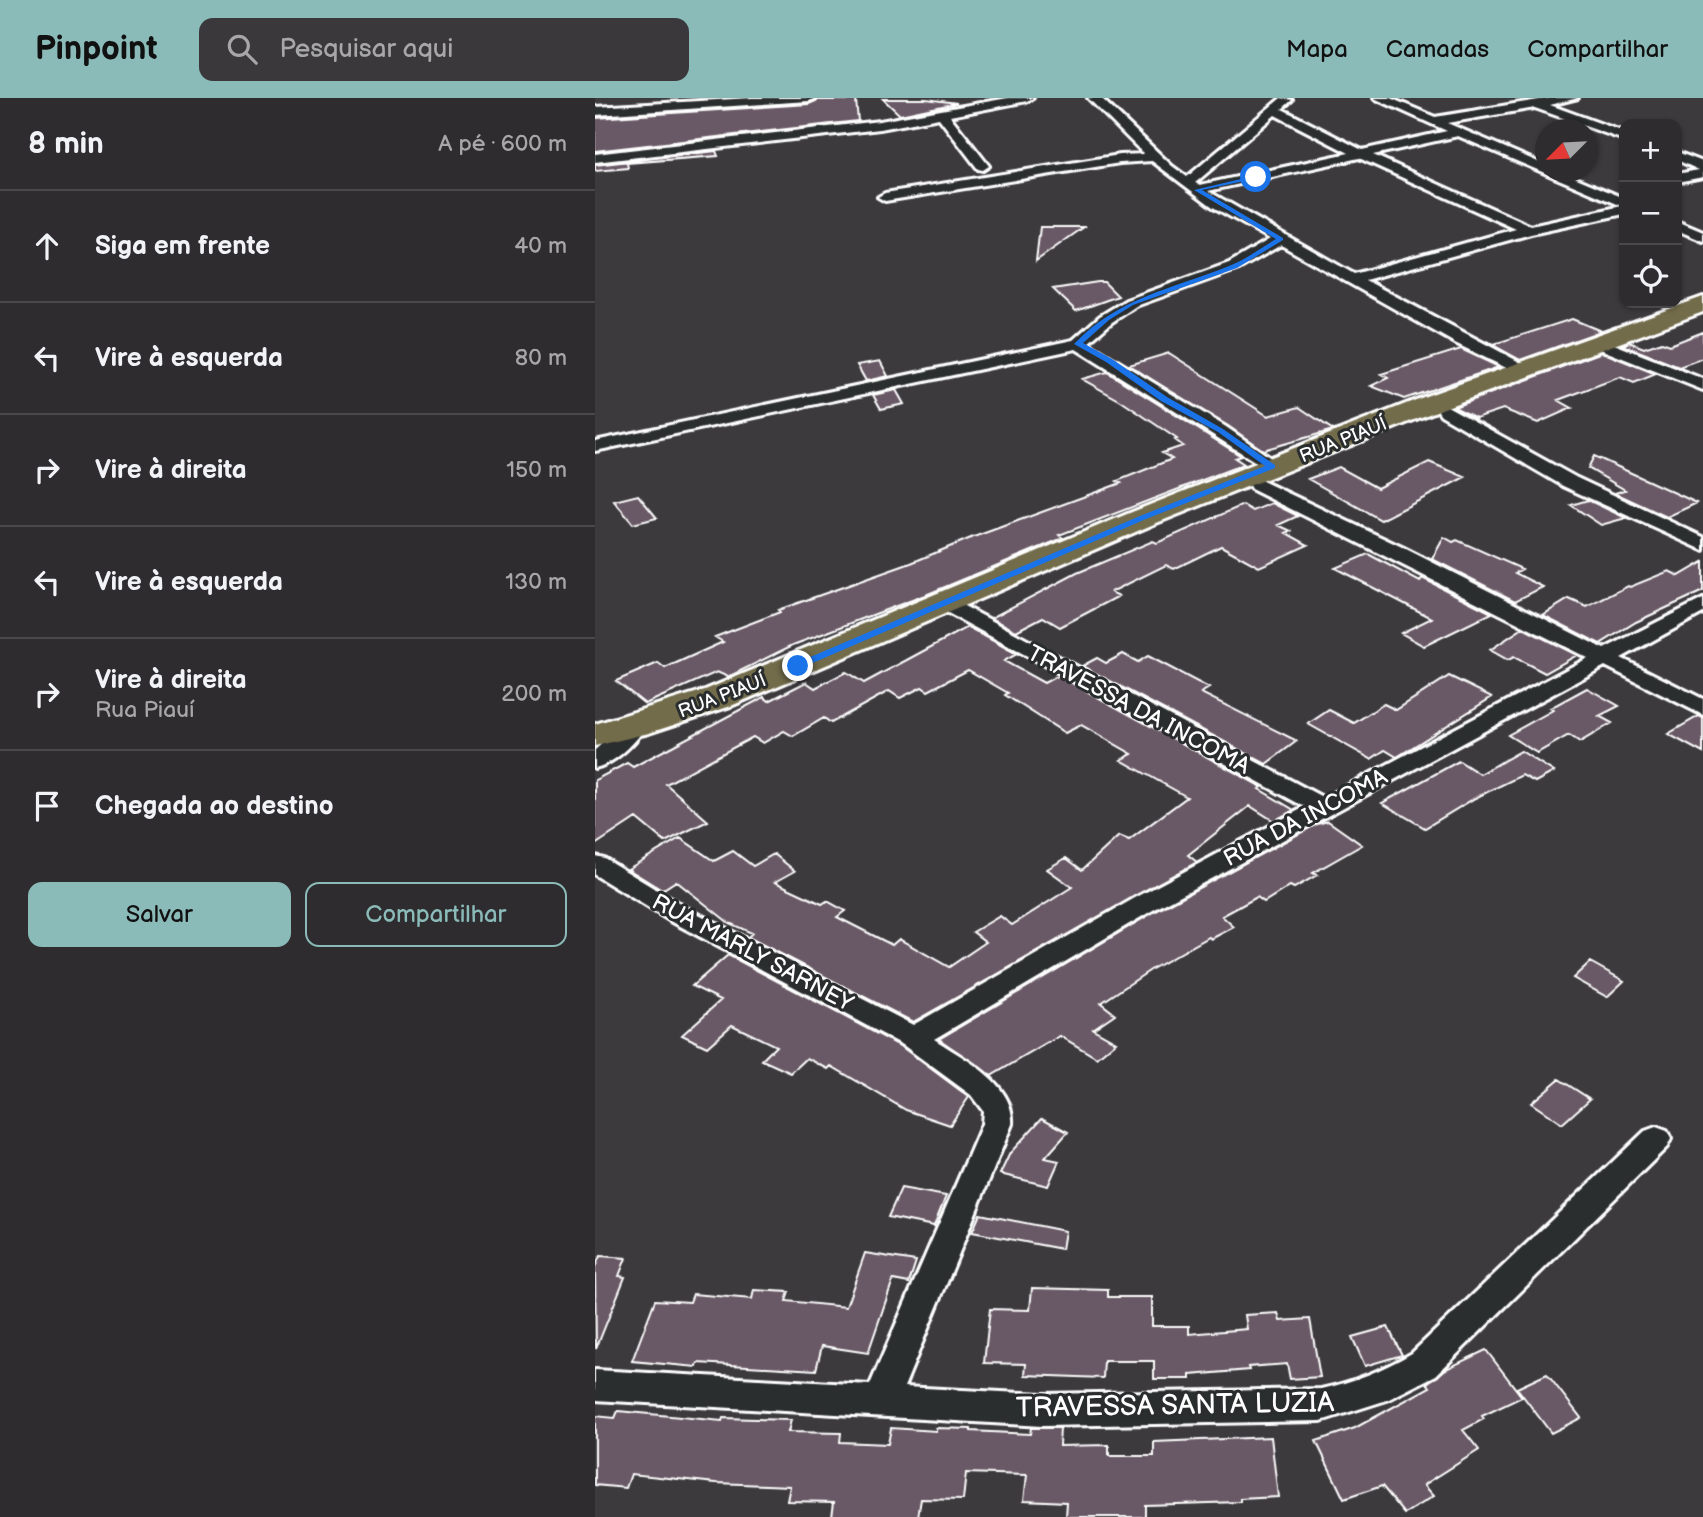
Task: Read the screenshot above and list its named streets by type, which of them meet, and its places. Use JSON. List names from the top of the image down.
{
  "streets": {
    "main road": ["RUA PIAUÍ"],
    "street": [
      "TRAVESSA DA INCOMA",
      "RUA DA INCOMA",
      "RUA MARLY SARNEY",
      "TRAVESSA SANTA LUZIA"
    ]
  },
  "crossings": [
    ["RUA PIAUÍ", "TRAVESSA DA INCOMA"],
    ["TRAVESSA DA INCOMA", "RUA DA INCOMA"],
    ["RUA DA INCOMA", "RUA MARLY SARNEY"],
    ["RUA MARLY SARNEY", "TRAVESSA SANTA LUZIA"]
  ],
  "north": "bottom left",
  "page": {
    "header": "Pinpoint",
    "search": "Pesquisar aqui",
    "nav": ["Mapa", "Camadas", "Compartilhar"],
    "heading": ["8 min", "A pé · 600 m"],
    "map_buttons": ["+", "−"],
    "list": [
      ["Siga em frente", "40 m"],
      ["Vire à esquerda", "80 m"],
      ["Vire à direita", "150 m"],
      ["Vire à esquerda", "130 m"],
      ["Vire à direita", "Rua Piauí", "200 m"],
      "Chegada ao destino"
    ],
    "buttons": ["Salvar", "Compartilhar"]
  }
}
